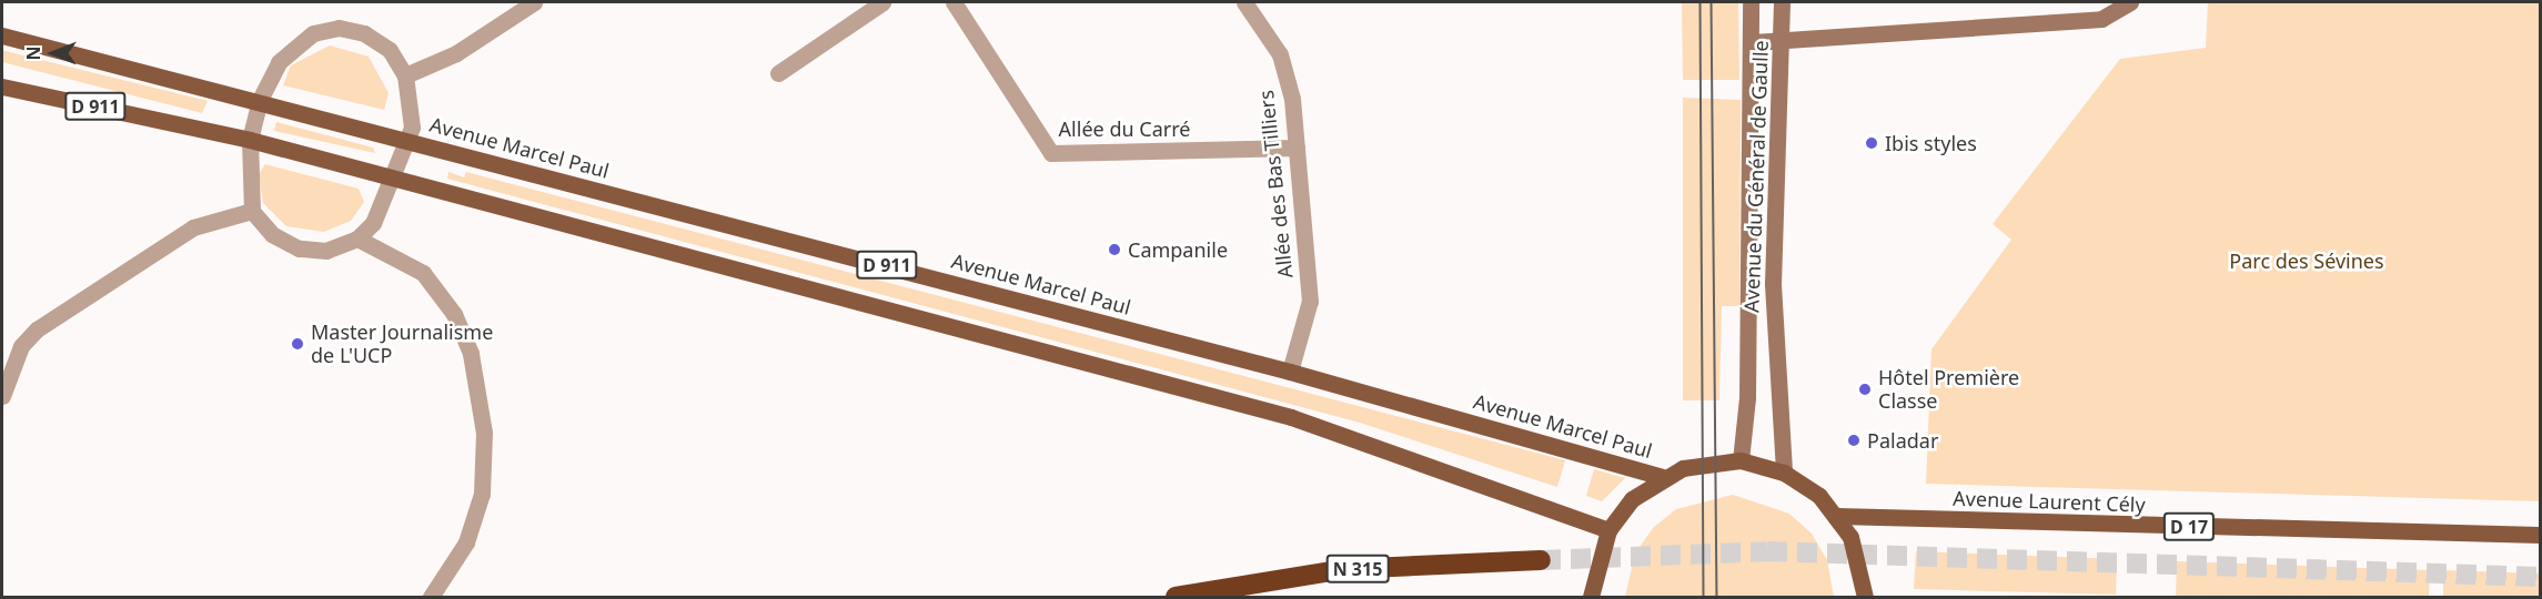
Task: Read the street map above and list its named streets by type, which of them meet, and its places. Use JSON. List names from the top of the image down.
{
  "streets": {
    "highway": ["N 315"],
    "main road": [
      "D 911",
      "Avenue Marcel Paul",
      "Avenue du Général de Gaulle",
      "Avenue Laurent Cély",
      "D 17"
    ],
    "street": ["Allée du Carré", "Allée des Bas Tilliers"]
  },
  "crossings": [
    ["D 911", "Avenue Marcel Paul"],
    ["Allée du Carré", "Allée des Bas Tilliers"],
    ["Avenue Marcel Paul", "Allée des Bas Tilliers"]
  ],
  "parks": ["Parc des Sévines"],
  "places": [
    "Ibis styles",
    "Campanile",
    "Master Journalisme de L'UCP",
    "Hôtel Première Classe",
    "Paladar"
  ],
  "north": "left"
}
